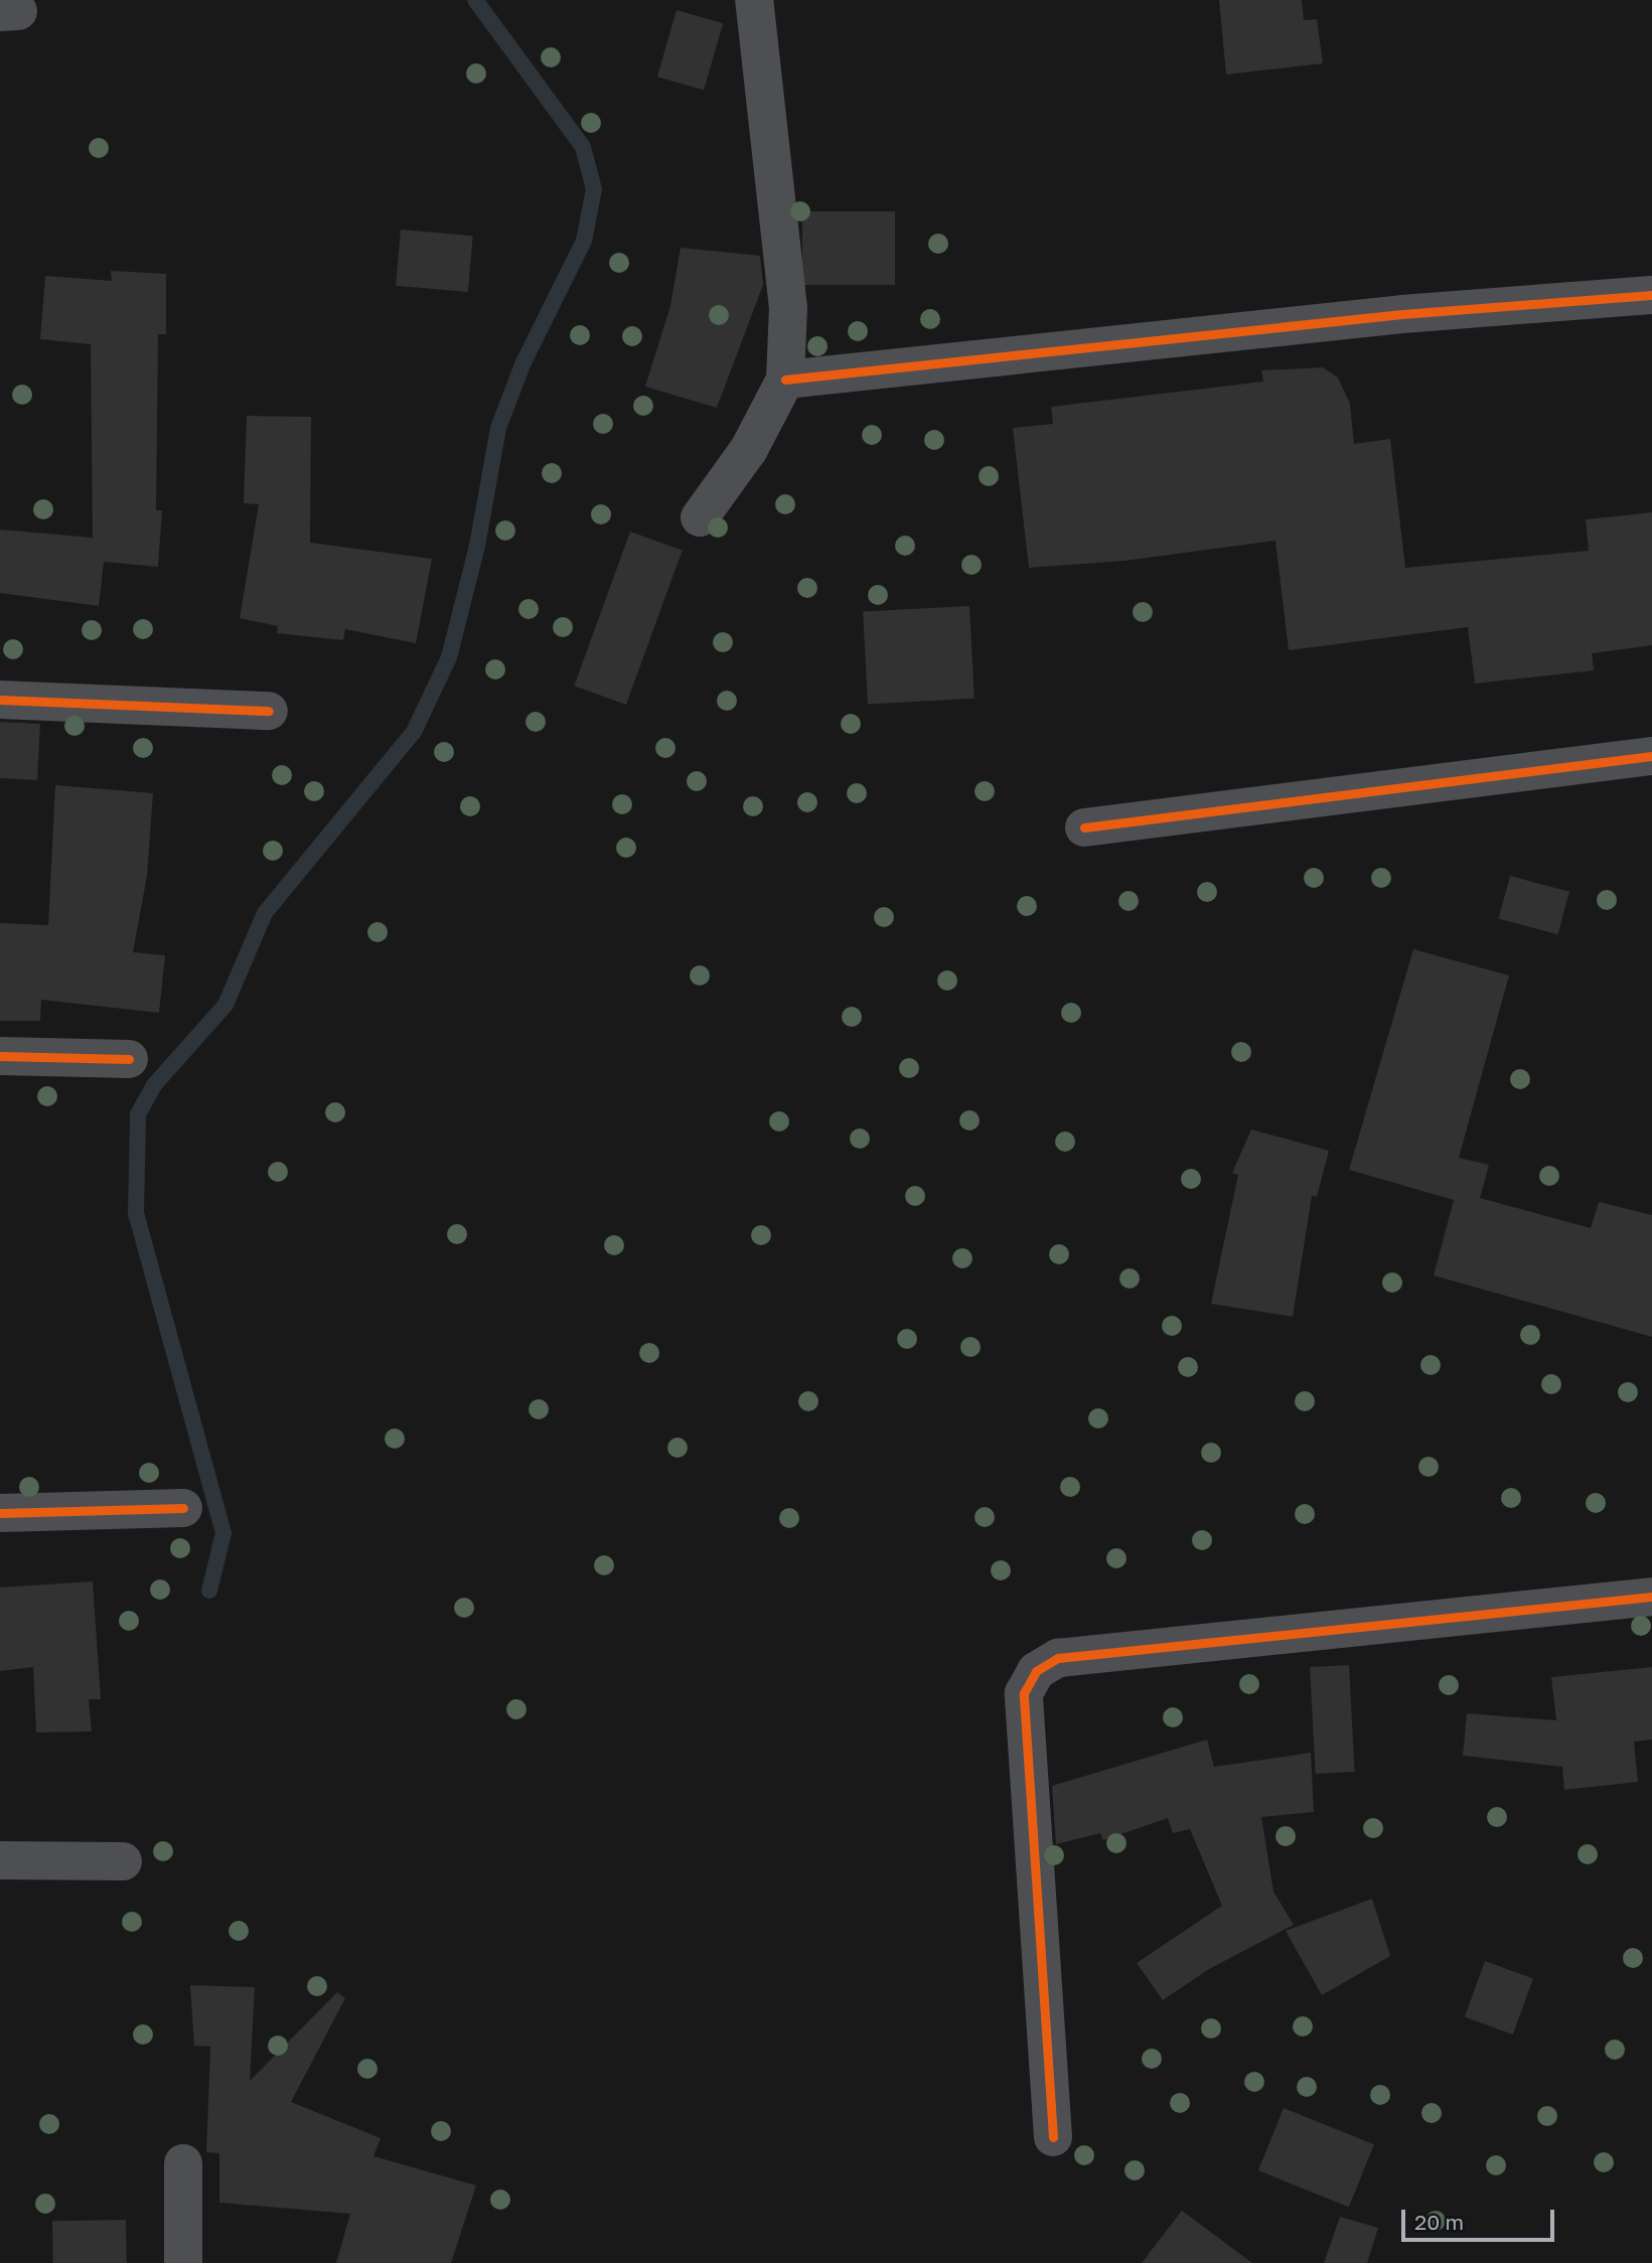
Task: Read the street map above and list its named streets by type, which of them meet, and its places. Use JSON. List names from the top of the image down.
{
  "scale_bar": "20 m"
}
